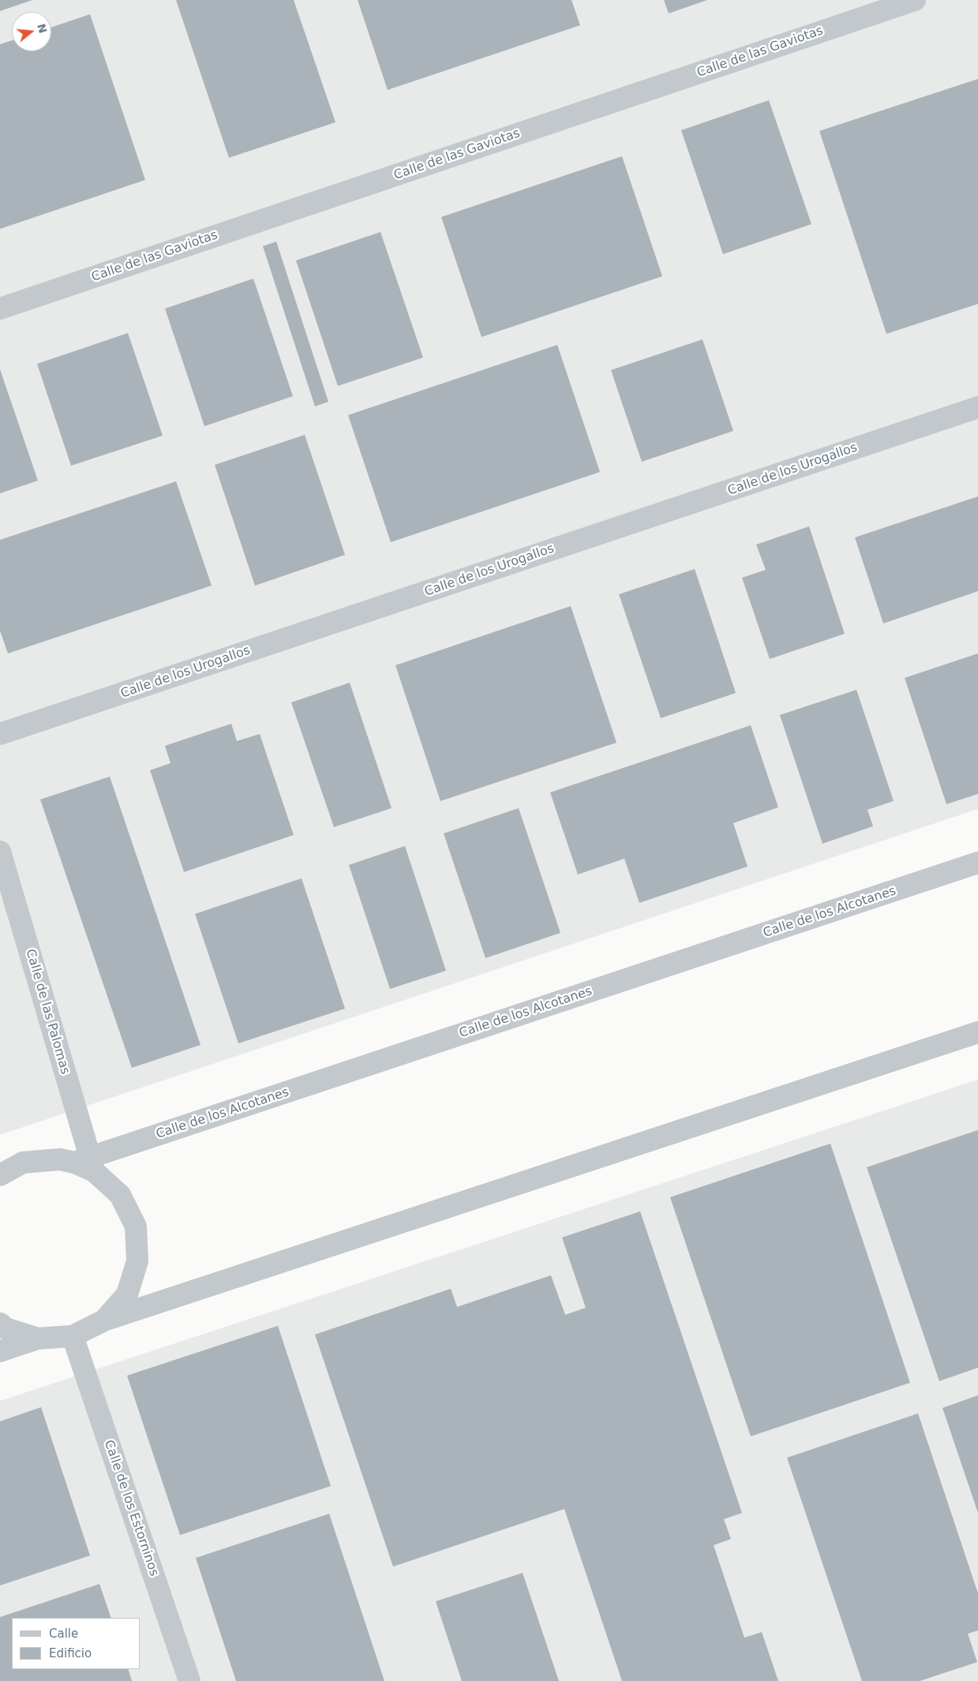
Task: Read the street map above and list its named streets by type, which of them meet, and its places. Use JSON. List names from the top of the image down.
{
  "streets": {
    "street": [
      "Calle de las Gaviotas",
      "Calle de los Urogallos",
      "Calle de los Alcotanes",
      "Calle de las Palomas",
      "Calle de los Estorninos"
    ]
  },
  "crossings": [
    ["Calle de los Alcotanes", "Calle de las Palomas"]
  ],
  "legend": ["Calle", "Edificio"],
  "north": "right"
}
